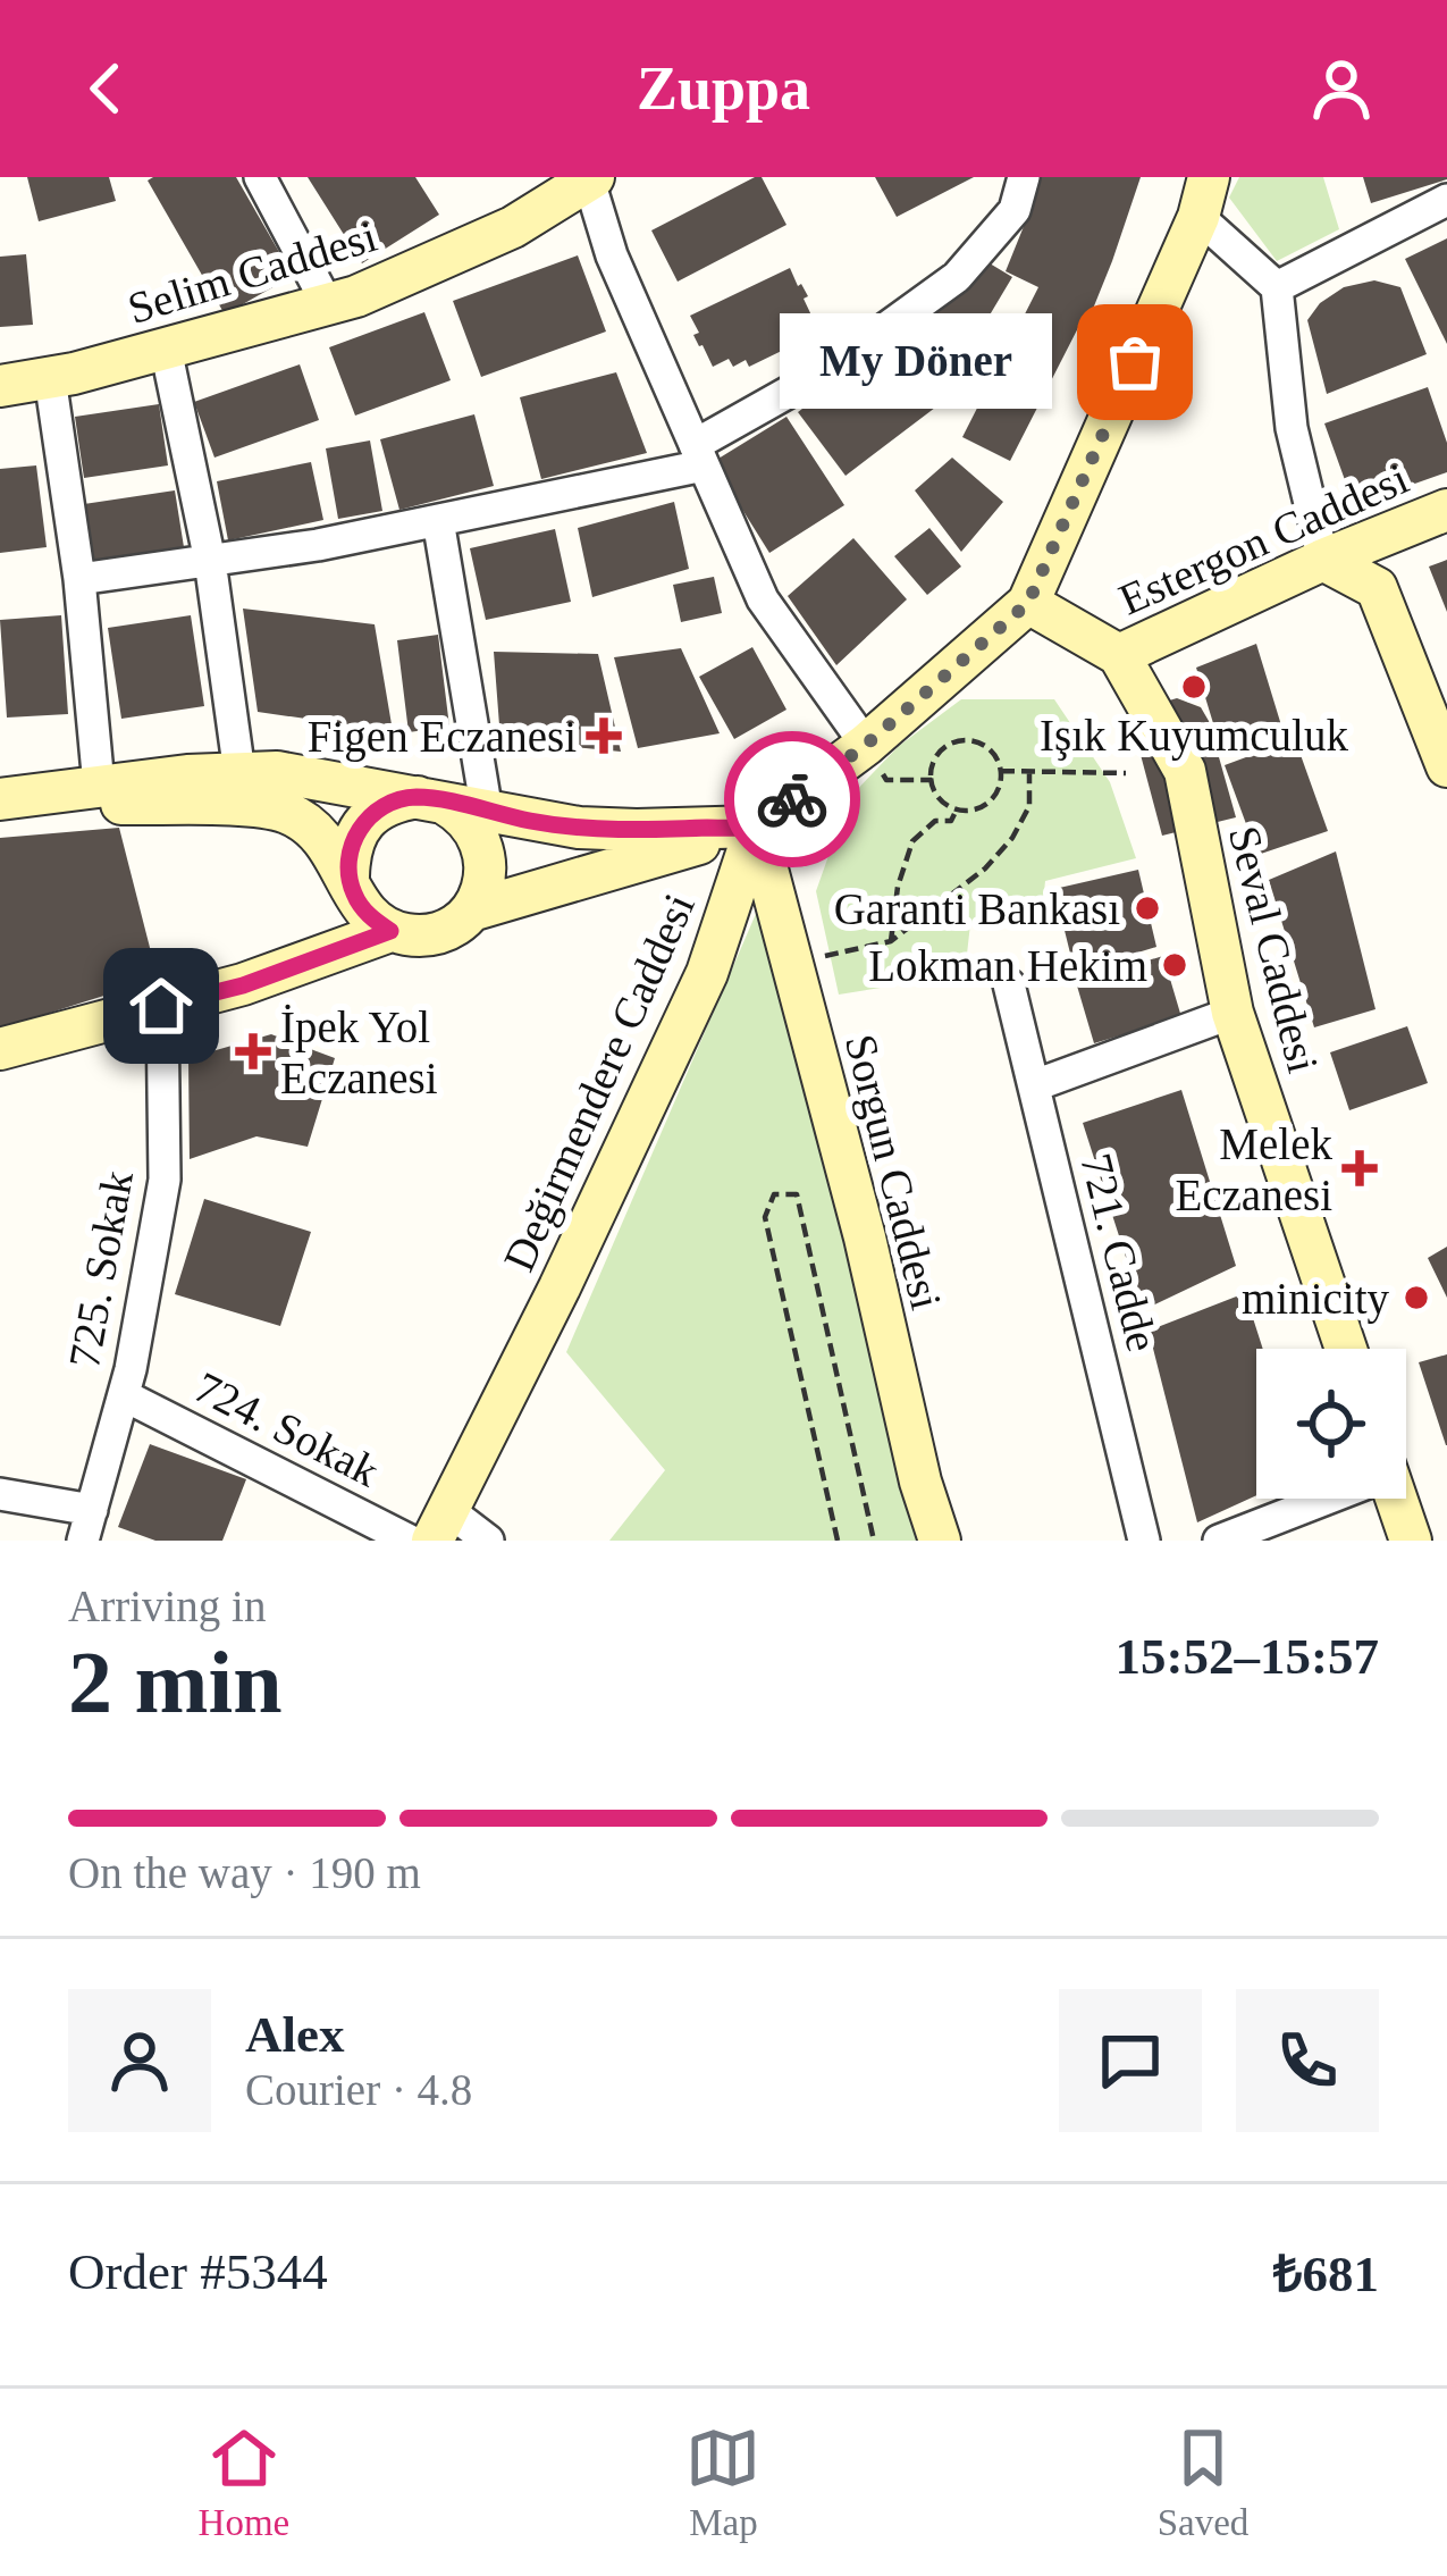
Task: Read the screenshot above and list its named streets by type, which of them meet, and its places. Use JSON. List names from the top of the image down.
{
  "streets": {
    "street": [
      "Selim Caddesi",
      "Estergon Caddesi",
      "Seval Caddesi",
      "Değirmendere Caddesi",
      "Sorgun Caddesi",
      "721. Cadde",
      "725. Sokak",
      "724. Sokak"
    ]
  },
  "crossings": [
    ["Estergon Caddesi", "Seval Caddesi"],
    ["Değirmendere Caddesi", "Sorgun Caddesi"],
    ["725. Sokak", "724. Sokak"]
  ],
  "places": {
    "other": [
      "My Döner",
      "Işık Kuyumculuk",
      "Garanti Bankası",
      "Lokman Hekim",
      "minicity"
    ],
    "health": ["Figen Eczanesi", "İpek Yol Eczanesi", "Melek Eczanesi"]
  },
  "page": {
    "header": "Zuppa",
    "bubble": "My Döner",
    "heading": ["2 min", "Arriving in", "15:52–15:57"],
    "panel": [
      "Alex",
      "Courier · 4.8",
      "Order #5344",
      "₺681"
    ],
    "bar": "On the way · 190 m",
    "tabs": ["Home", "Map", "Saved"]
  }
}
